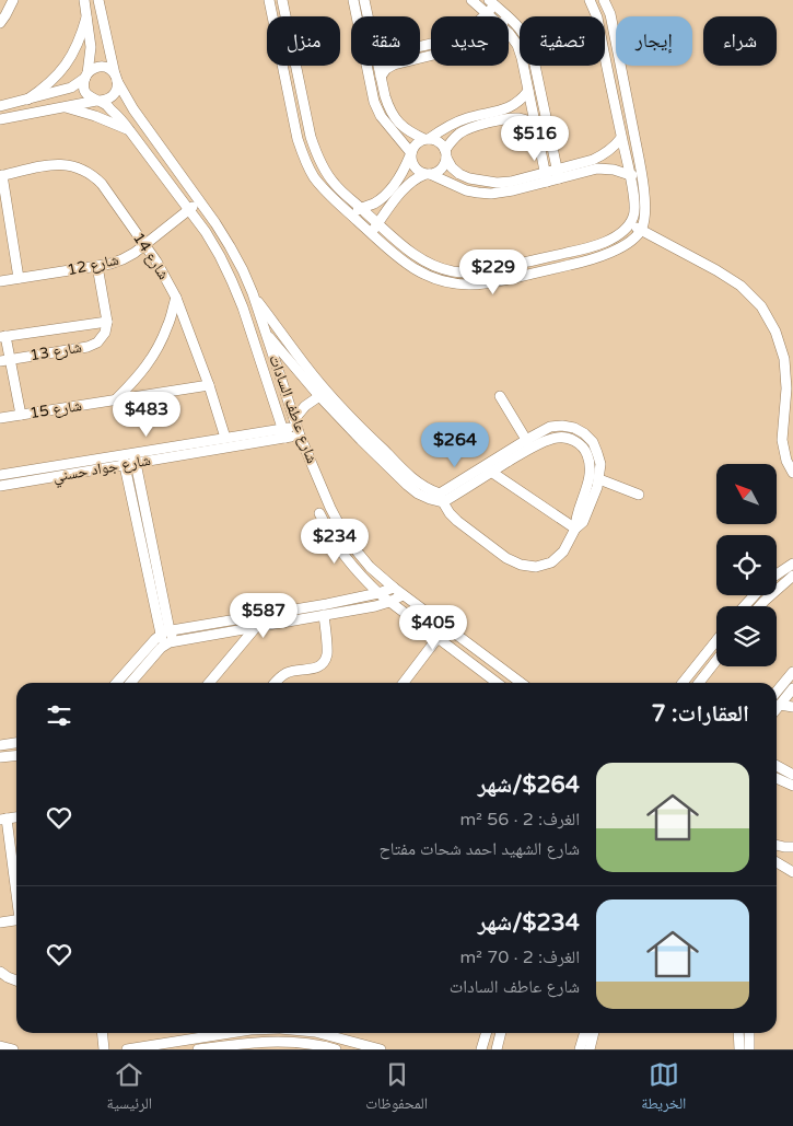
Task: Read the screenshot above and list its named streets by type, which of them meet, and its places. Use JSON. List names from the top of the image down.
{
  "streets": {
    "street": [
      "شارع 14",
      "شارع 12",
      "شارع 13",
      "شارع 15",
      "شارع عاطف السادات",
      "شارع جواد حسني"
    ]
  },
  "crossings": [
    ["شارع 14", "شارع 12"],
    ["شارع 14", "شارع 15"],
    ["شارع 14", "شارع جواد حسني"],
    ["شارع 12", "شارع عاطف السادات"],
    ["شارع عاطف السادات", "شارع جواد حسني"]
  ],
  "north": "top left",
  "page": {
    "chip": [
      "شراء",
      "إيجار",
      "تصفية",
      "جديد",
      "شقة",
      "منزل"
    ],
    "price": [
      "$516",
      "$229",
      "$483",
      "$264",
      "$234",
      "$587",
      "$405"
    ],
    "heading": "العقارات: 7",
    "list": [
      {
        "name": "$264/شهر",
        "note": "الغرف: 2 · 56 m² · شارع الشهيد احمد شحات مفتاح"
      },
      {
        "name": "$234/شهر",
        "note": "الغرف: 2 · 70 m² · شارع عاطف السادات"
      }
    ],
    "tabs": ["الخريطة", "المحفوظات", "الرئيسية"]
  }
}
